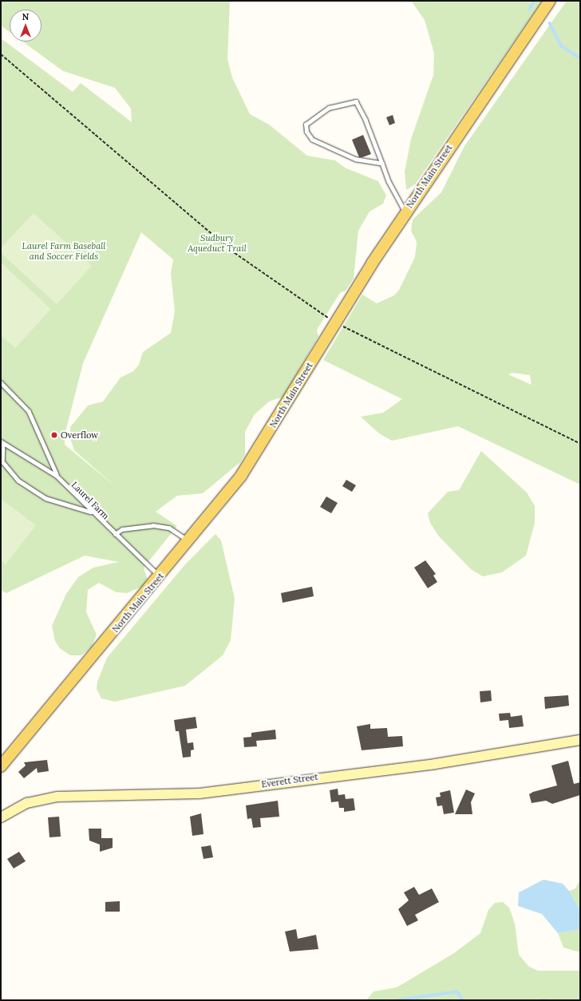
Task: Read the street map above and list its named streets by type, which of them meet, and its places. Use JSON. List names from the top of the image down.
{
  "streets": {
    "main road": ["North Main Street"],
    "street": ["Everett Street"],
    "lane": ["Laurel Farm"]
  },
  "crossings": [
    ["North Main Street", "Laurel Farm"]
  ],
  "parks": ["Sudbury Aqueduct Trail", "Laurel Farm Baseball and Soccer Fields"],
  "places": ["Overflow"],
  "north": "top"
}
